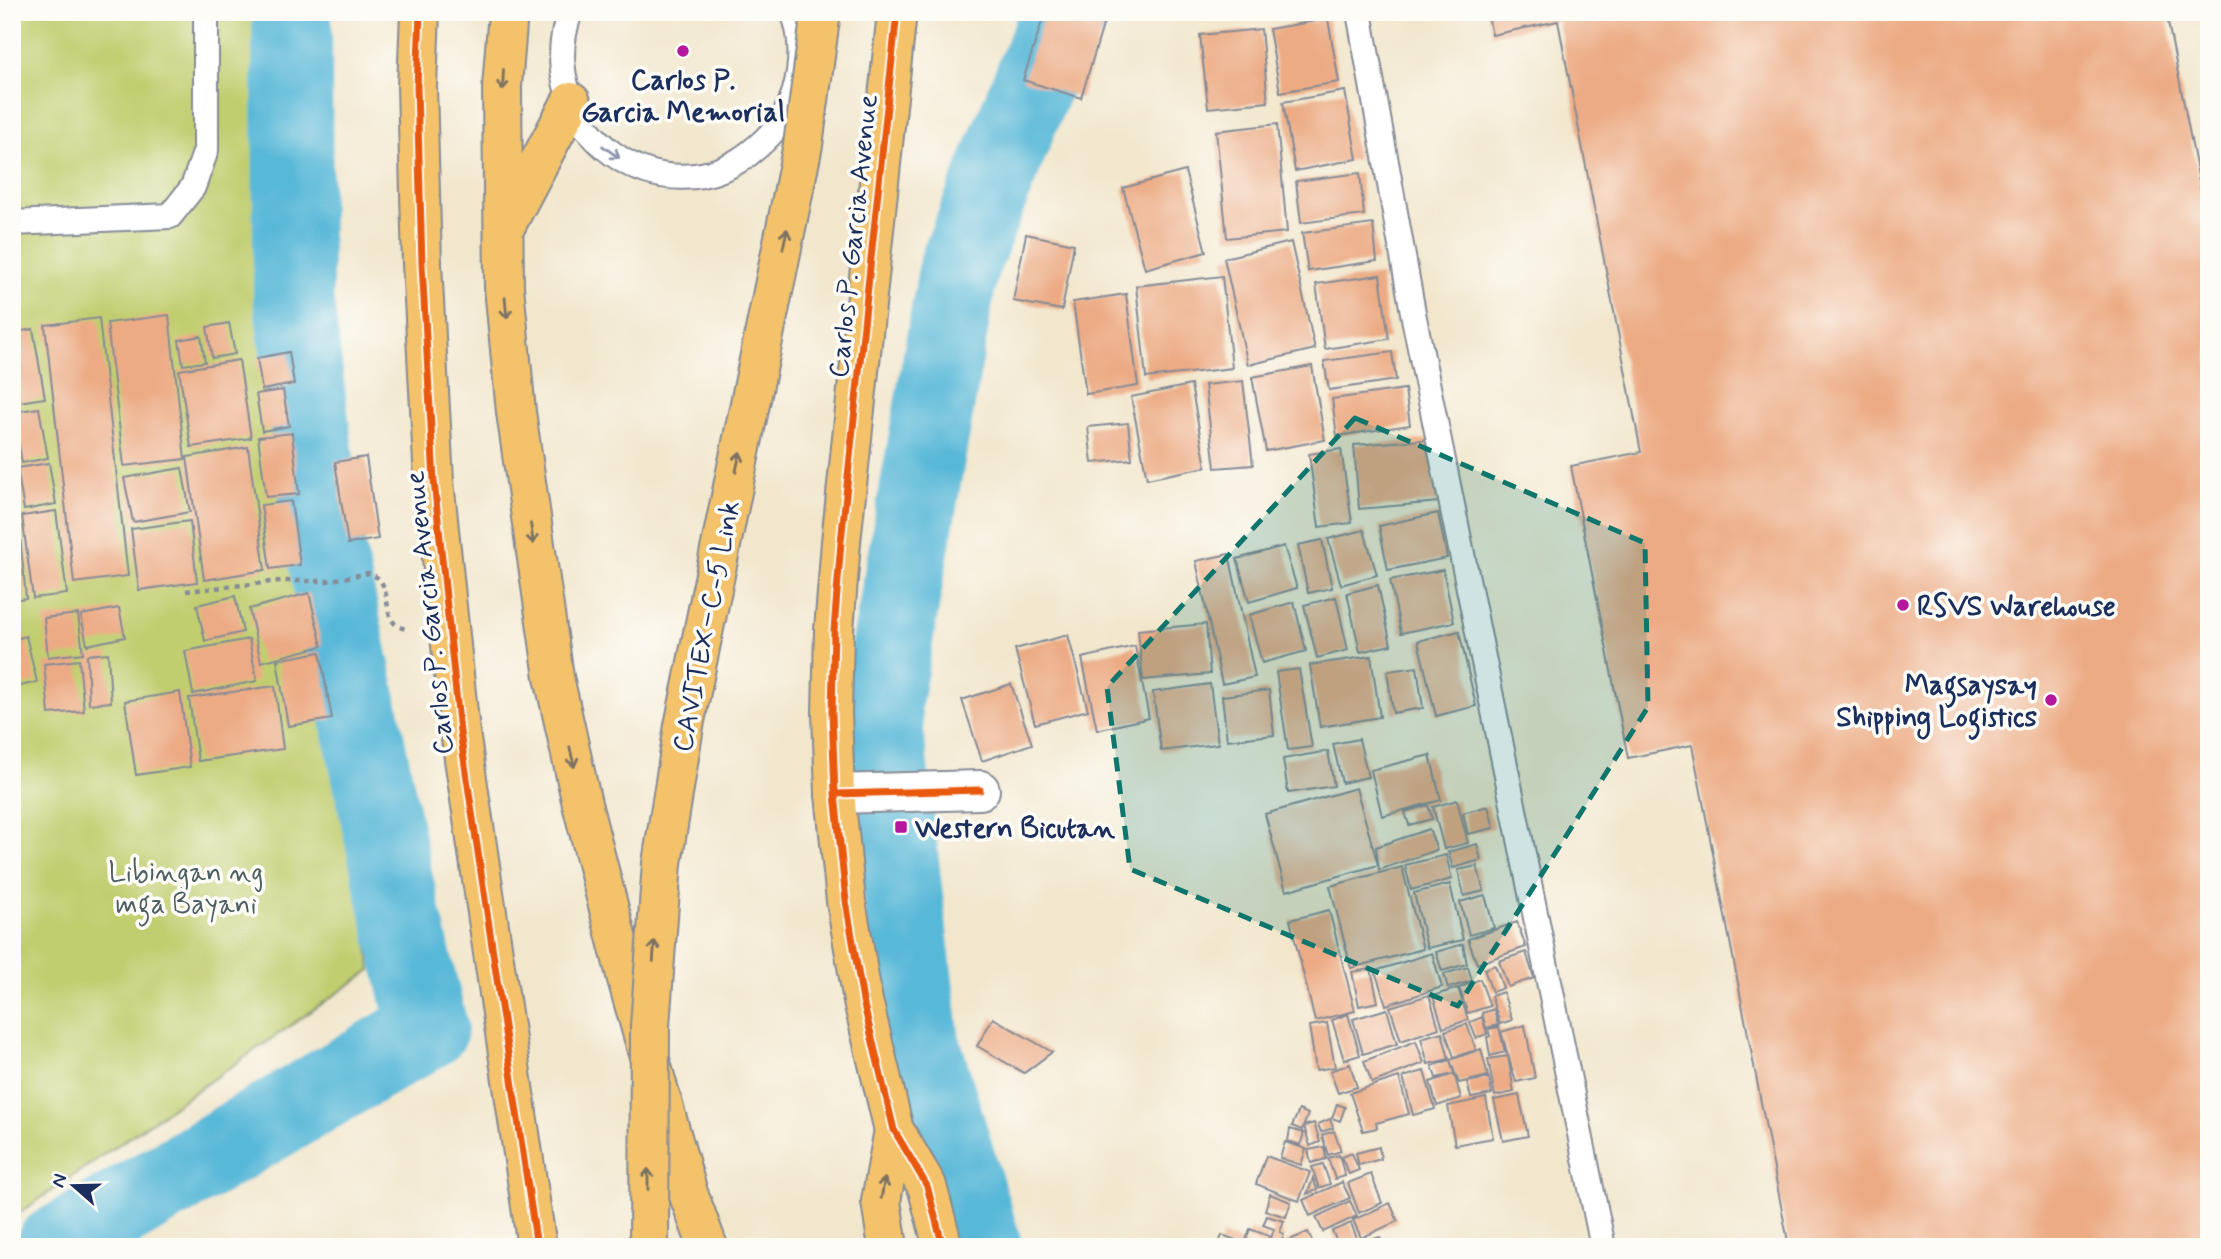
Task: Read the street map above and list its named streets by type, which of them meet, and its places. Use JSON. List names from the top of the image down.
{
  "streets": {
    "main road": ["Carlos P. Garcia Avenue", "CAVITEX–C-5 Link"]
  },
  "parks": ["Libingan ng mga Bayani"],
  "places": {
    "other": ["Carlos P. Garcia Memorial", "RSVS Warehouse", "Magsaysay Shipping Logistics"],
    "transit": ["Western Bicutan"]
  },
  "north": "left"
}
